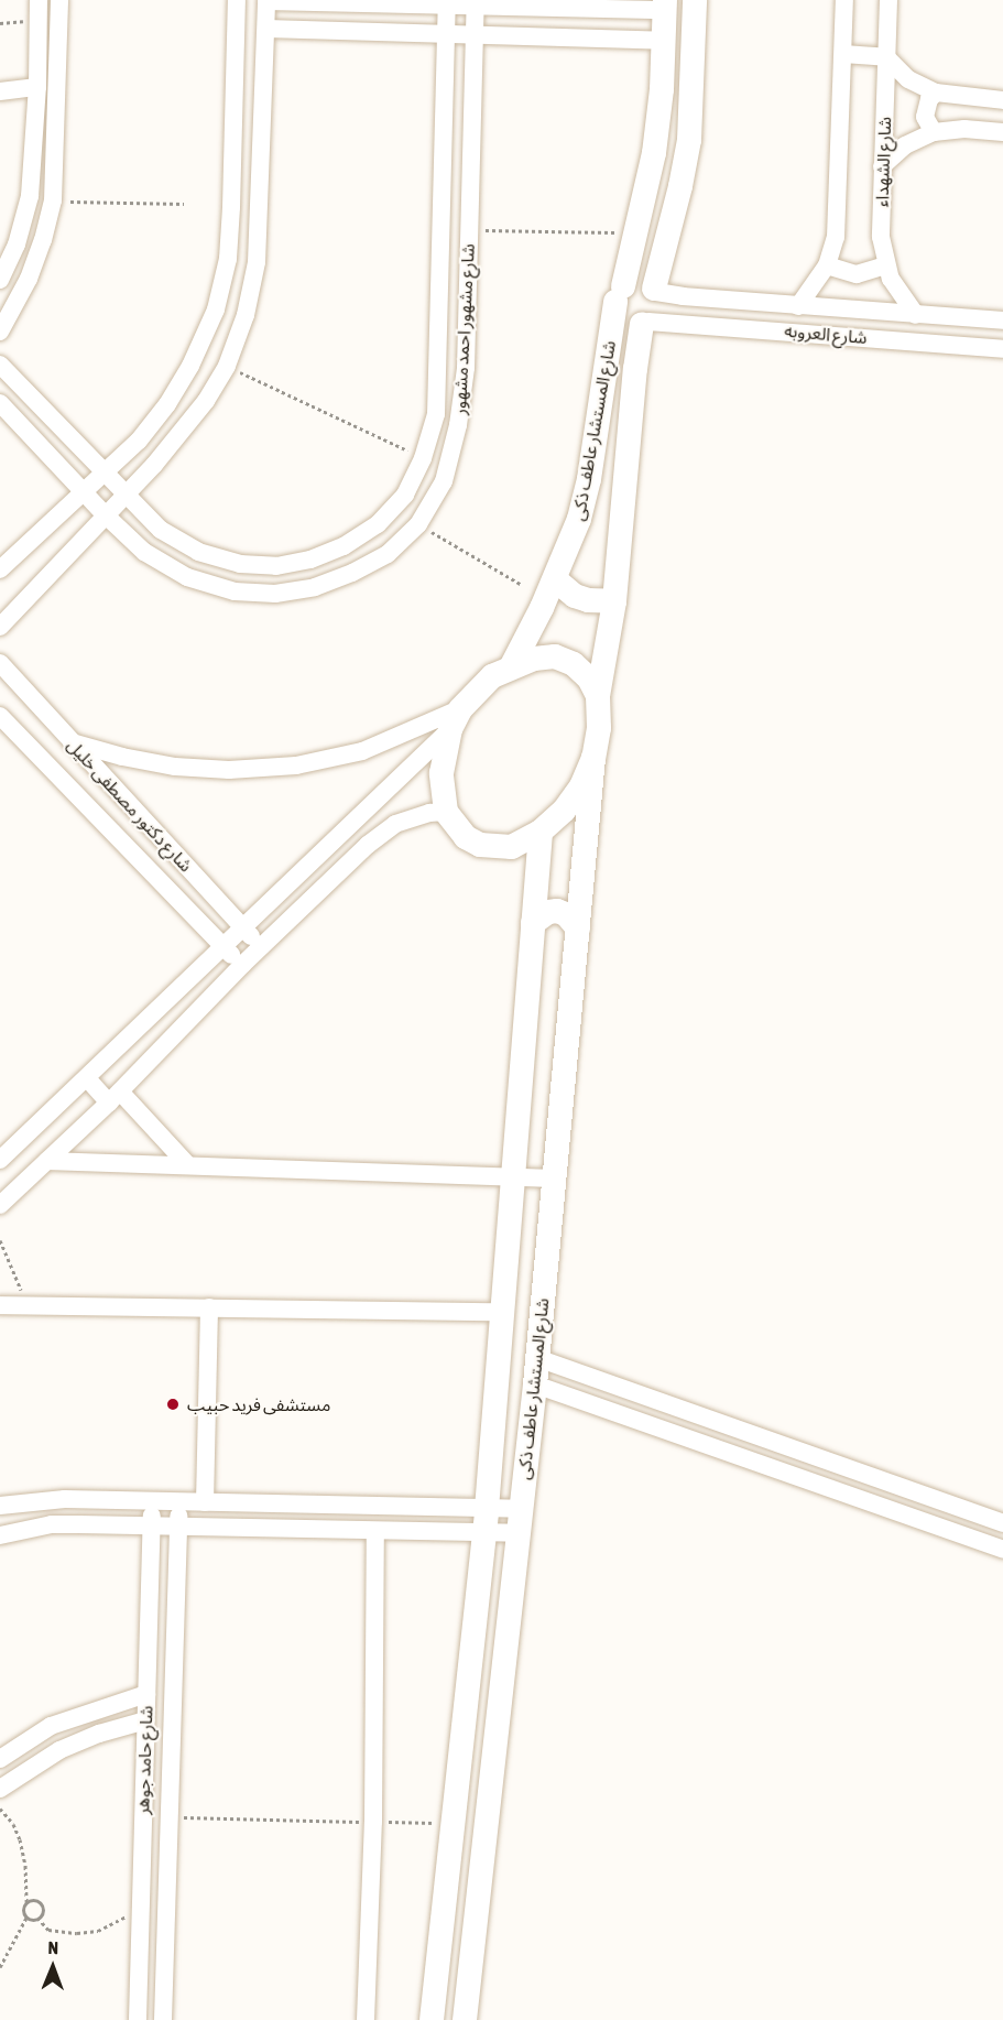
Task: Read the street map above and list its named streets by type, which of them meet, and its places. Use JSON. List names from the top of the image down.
{
  "streets": {
    "street": [
      "شارع الشهداء",
      "شارع مشهور احمد مشهور",
      "شارع العروبه",
      "شارع المستشار عاطف ذكى",
      "شارع دكتور مصطفى خليل",
      "شارع حامد جوهر"
    ]
  },
  "crossings": [
    ["شارع الشهداء", "شارع العروبه"],
    ["شارع العروبه", "شارع المستشار عاطف ذكى"]
  ],
  "places": ["مستشفى فريد حبيب"],
  "north": "top"
}
